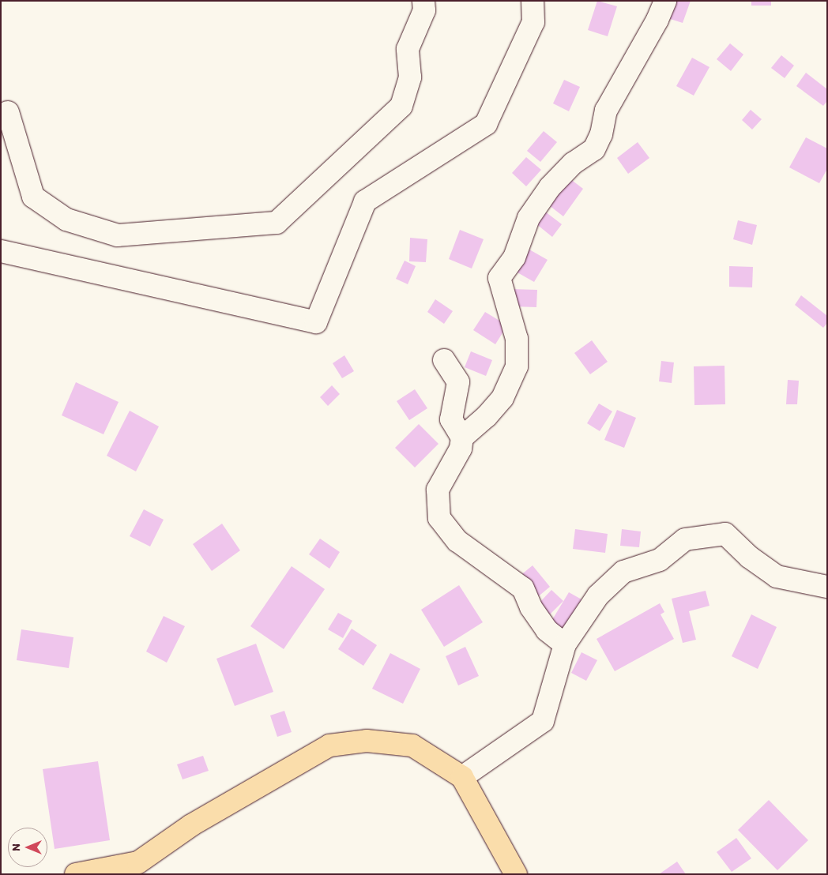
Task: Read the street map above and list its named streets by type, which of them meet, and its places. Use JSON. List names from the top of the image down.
{
  "north": "left"
}
